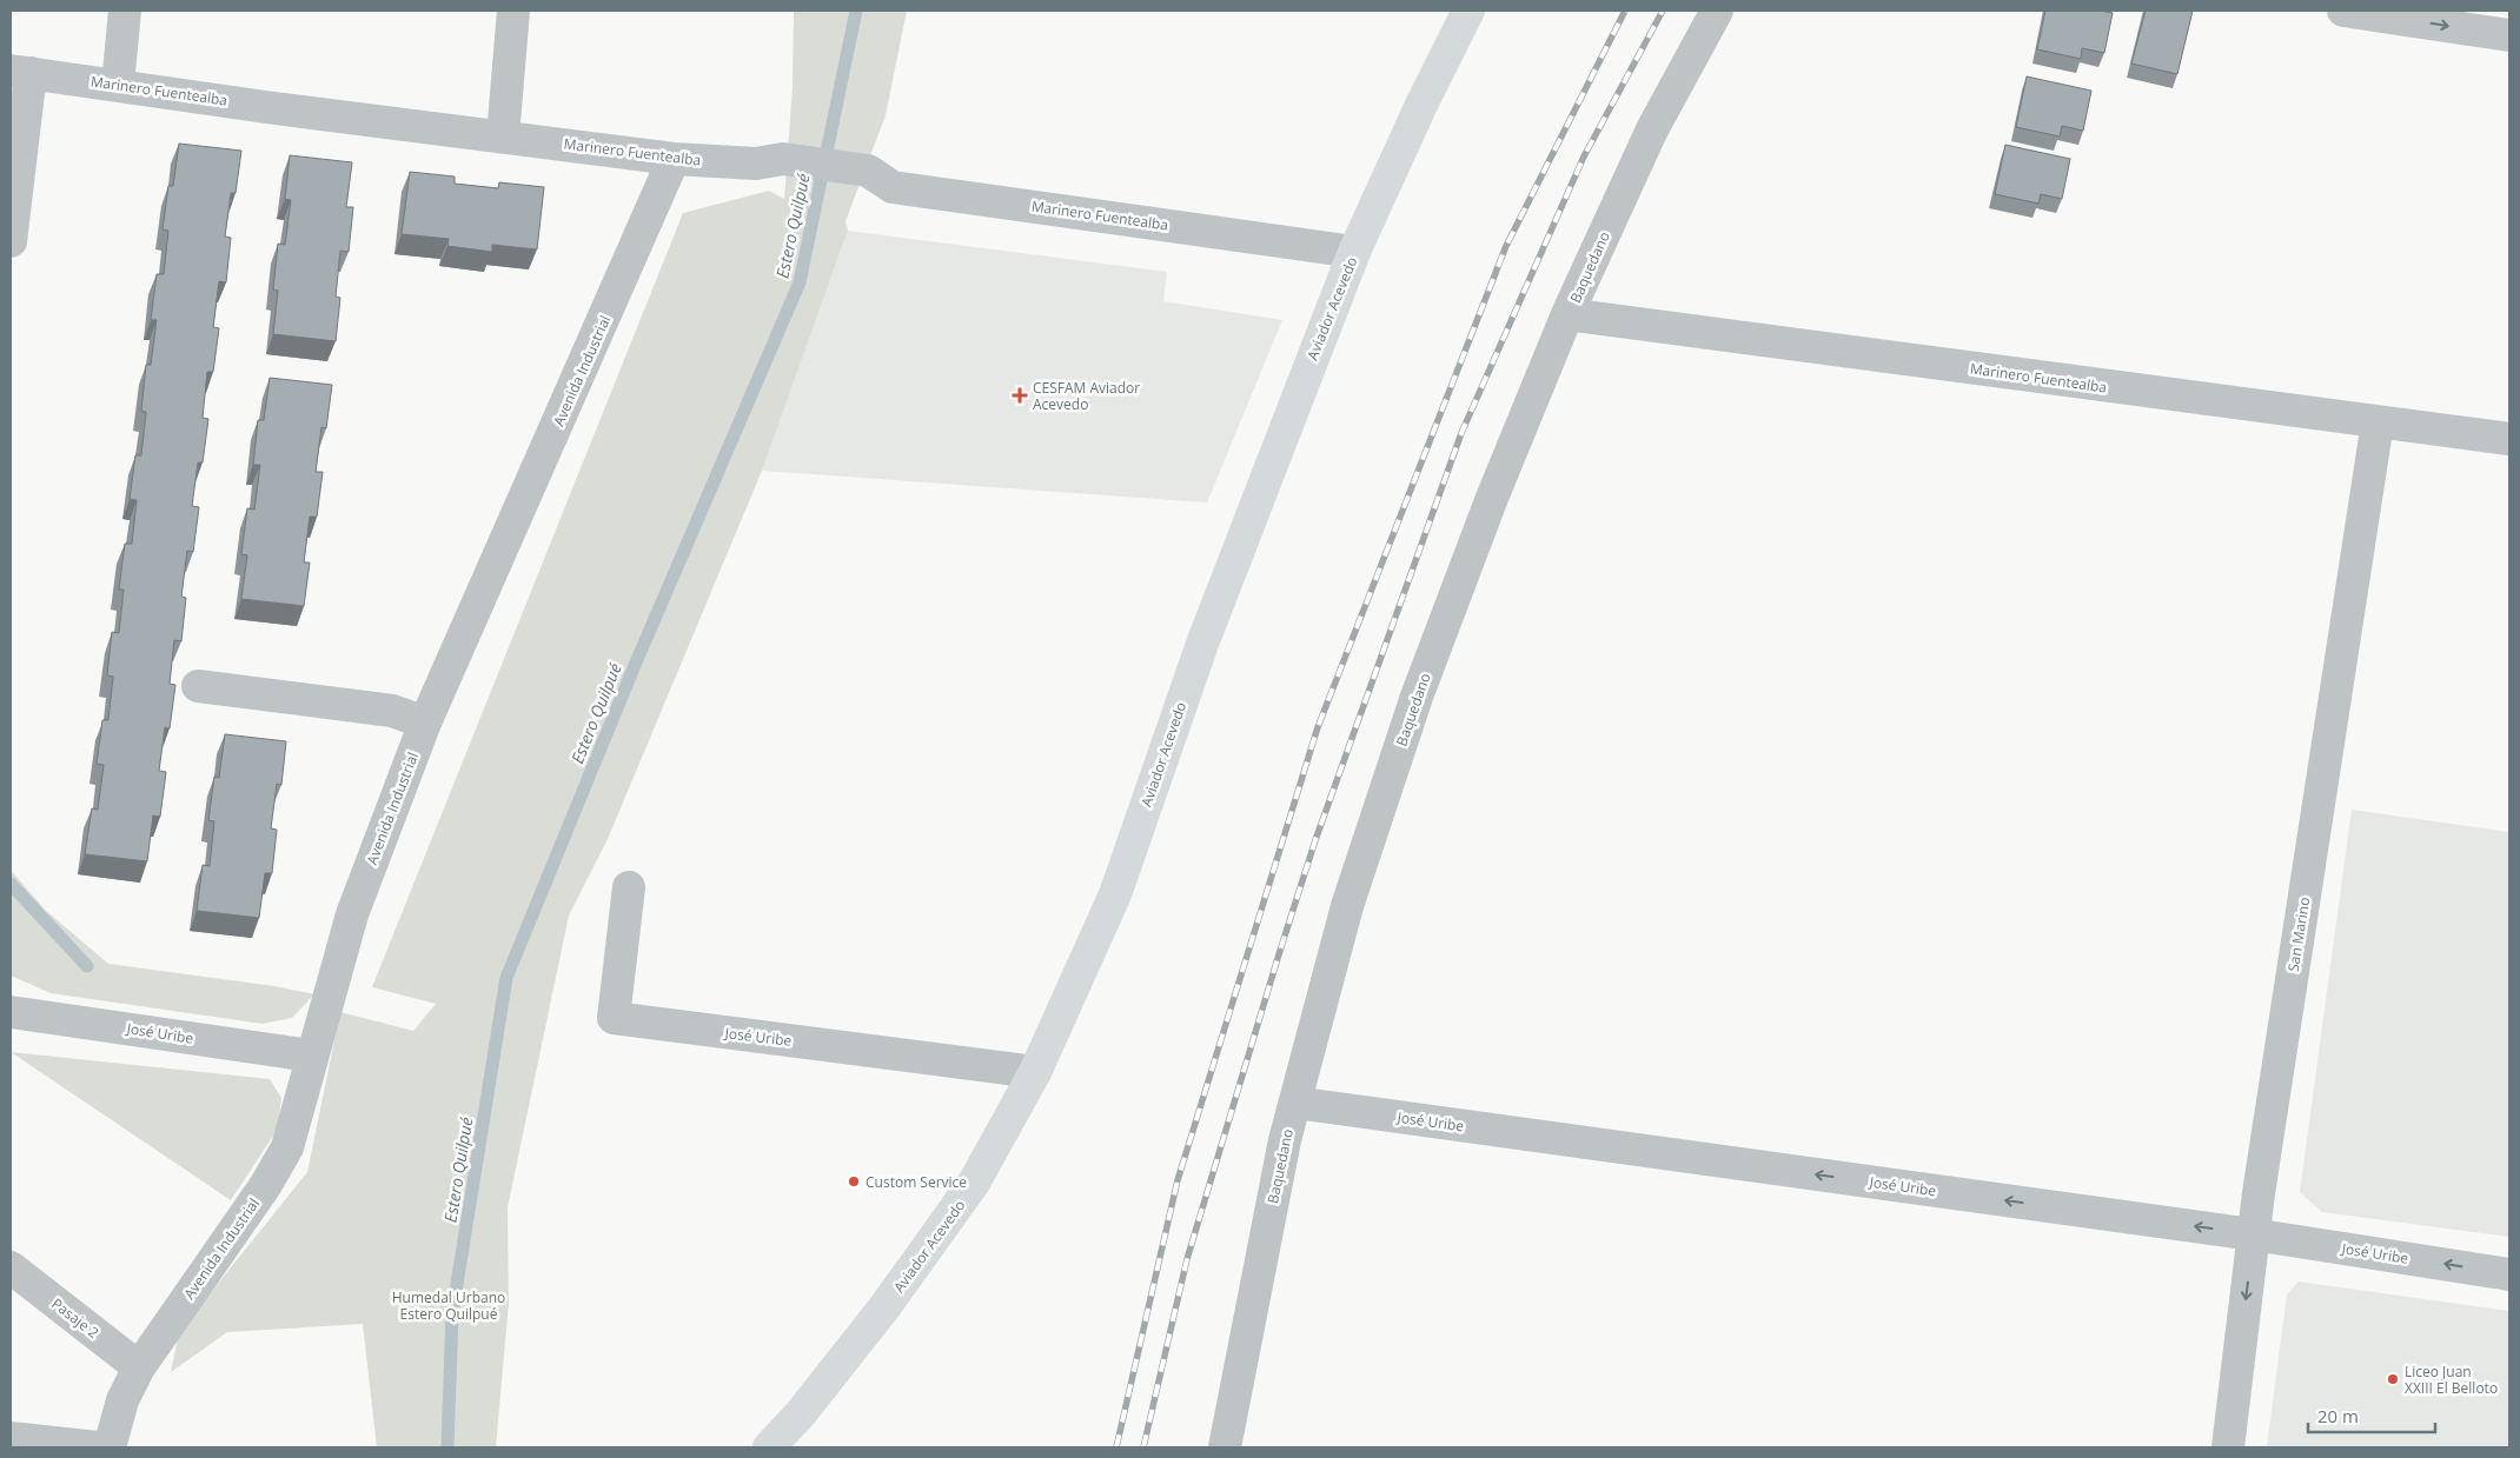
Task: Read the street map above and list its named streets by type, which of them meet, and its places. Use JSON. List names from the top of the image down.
{
  "streets": {
    "main road": ["Aviador Acevedo"],
    "street": [
      "Marinero Fuentealba",
      "Baquedano",
      "Avenida Industrial",
      "San Marino",
      "José Uribe",
      "Pasaje 2"
    ]
  },
  "crossings": [
    ["Marinero Fuentealba", "Baquedano"],
    ["Marinero Fuentealba", "Aviador Acevedo"],
    ["Marinero Fuentealba", "Avenida Industrial"],
    ["Marinero Fuentealba", "San Marino"],
    ["Baquedano", "José Uribe"],
    ["Aviador Acevedo", "José Uribe"],
    ["Avenida Industrial", "José Uribe"],
    ["Avenida Industrial", "Pasaje 2"],
    ["San Marino", "José Uribe"]
  ],
  "one_way": ["José Uribe"],
  "water": ["Estero Quilpué"],
  "parks": ["Humedal Urbano Estero Quilpué"],
  "places": {
    "health": ["CESFAM Aviador Acevedo"],
    "other": ["Custom Service", "Liceo Juan XXIII El Belloto"]
  },
  "scale_bar": "20 m"
}
